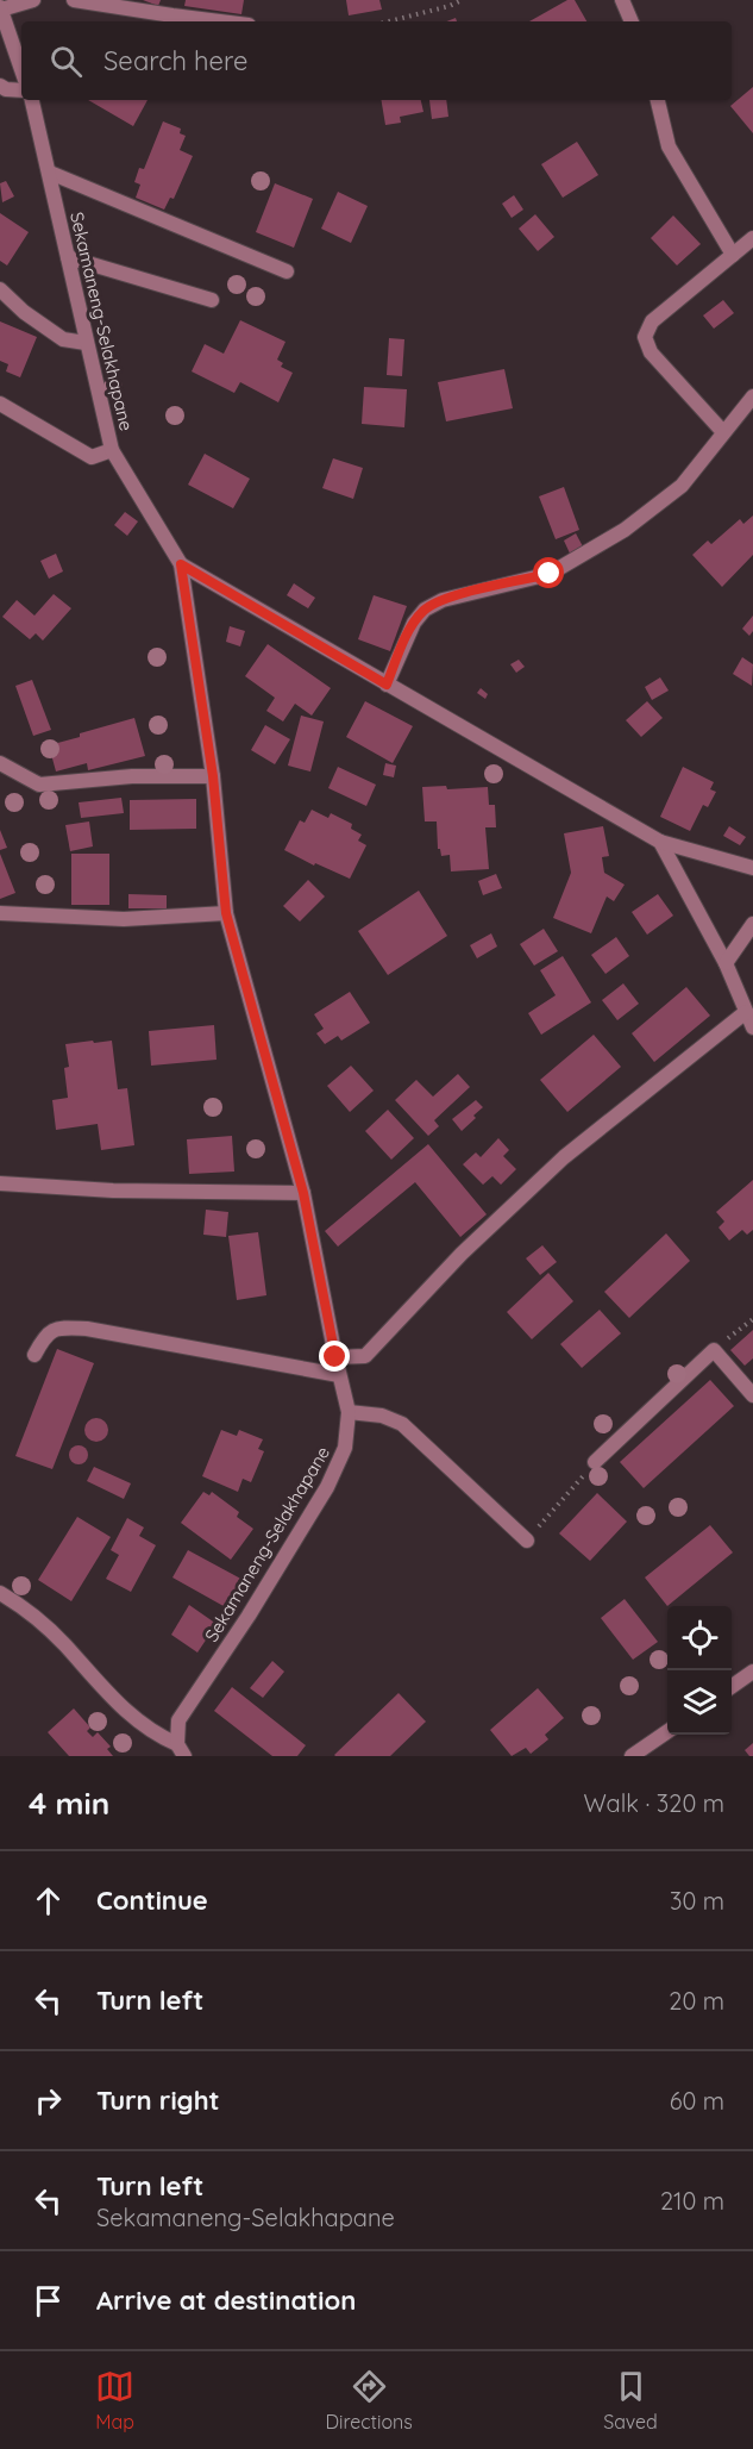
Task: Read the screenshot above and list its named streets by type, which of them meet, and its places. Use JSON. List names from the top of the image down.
{
  "streets": {
    "street": ["Sekamaneng-Selakhapane"]
  },
  "page": {
    "search": "Search here",
    "heading": ["4 min", "Walk · 320 m"],
    "list": [
      ["Continue", "30 m"],
      ["Turn left", "20 m"],
      ["Turn right", "60 m"],
      ["Turn left", "Sekamaneng-Selakhapane", "210 m"],
      "Arrive at destination"
    ],
    "nav": ["Map", "Directions", "Saved"]
  }
}
